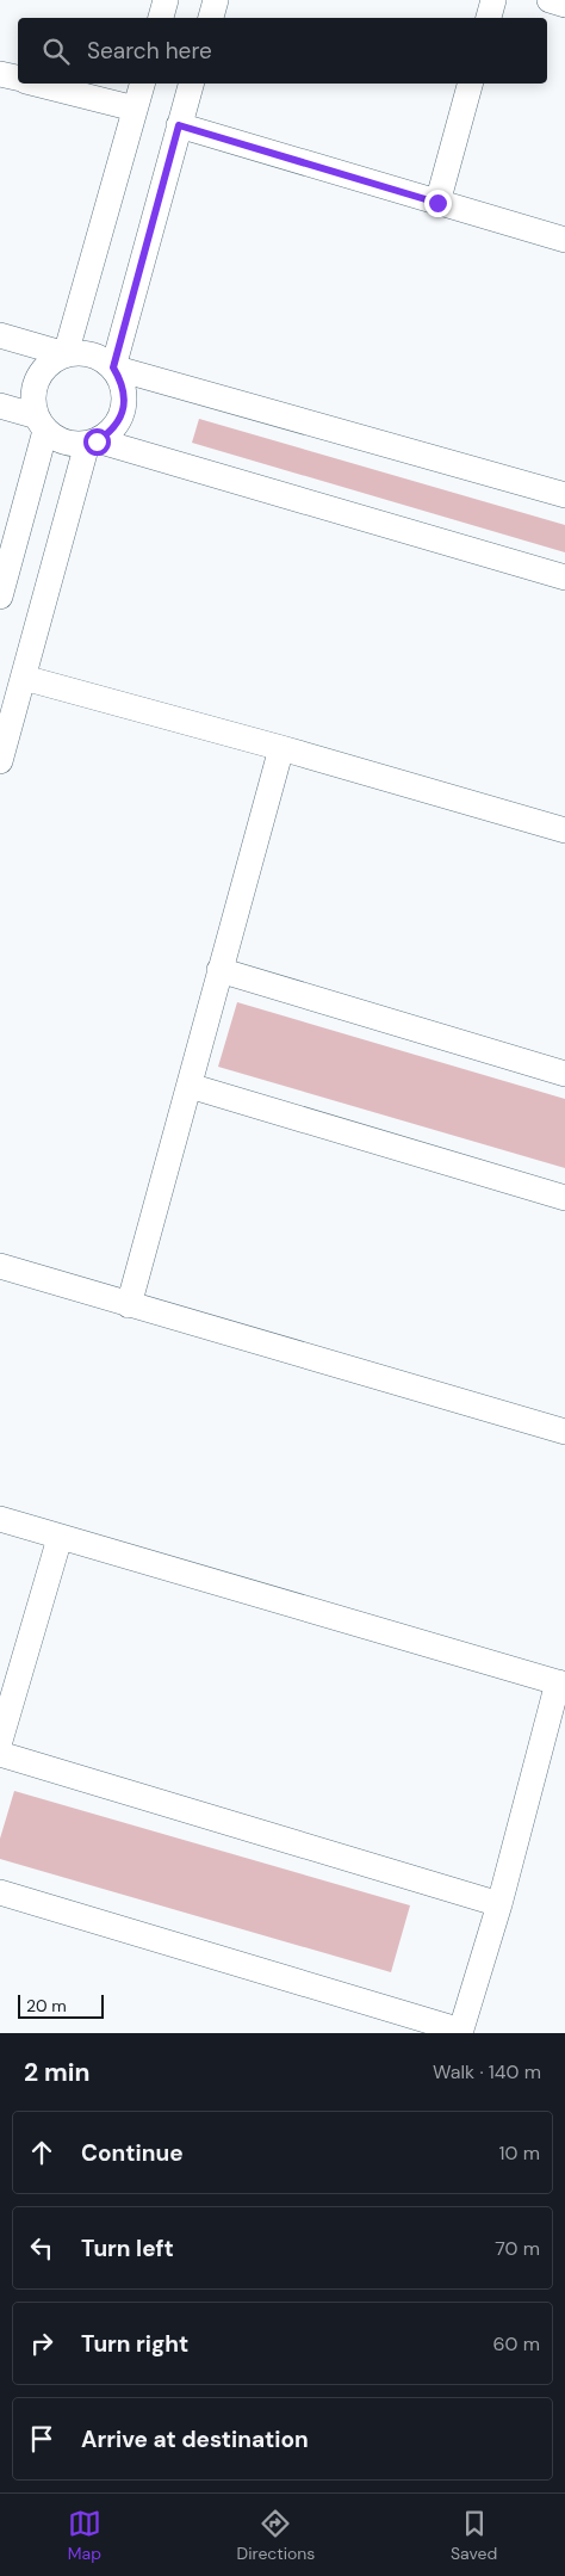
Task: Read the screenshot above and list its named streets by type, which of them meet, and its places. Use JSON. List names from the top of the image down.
{
  "scale_bar": "20 m",
  "page": {
    "search": "Search here",
    "scale": "20 m",
    "heading": ["2 min", "Walk · 140 m"],
    "list": [
      ["Continue", "10 m"],
      ["Turn left", "70 m"],
      ["Turn right", "60 m"],
      "Arrive at destination"
    ],
    "nav": ["Map", "Directions", "Saved"]
  }
}
